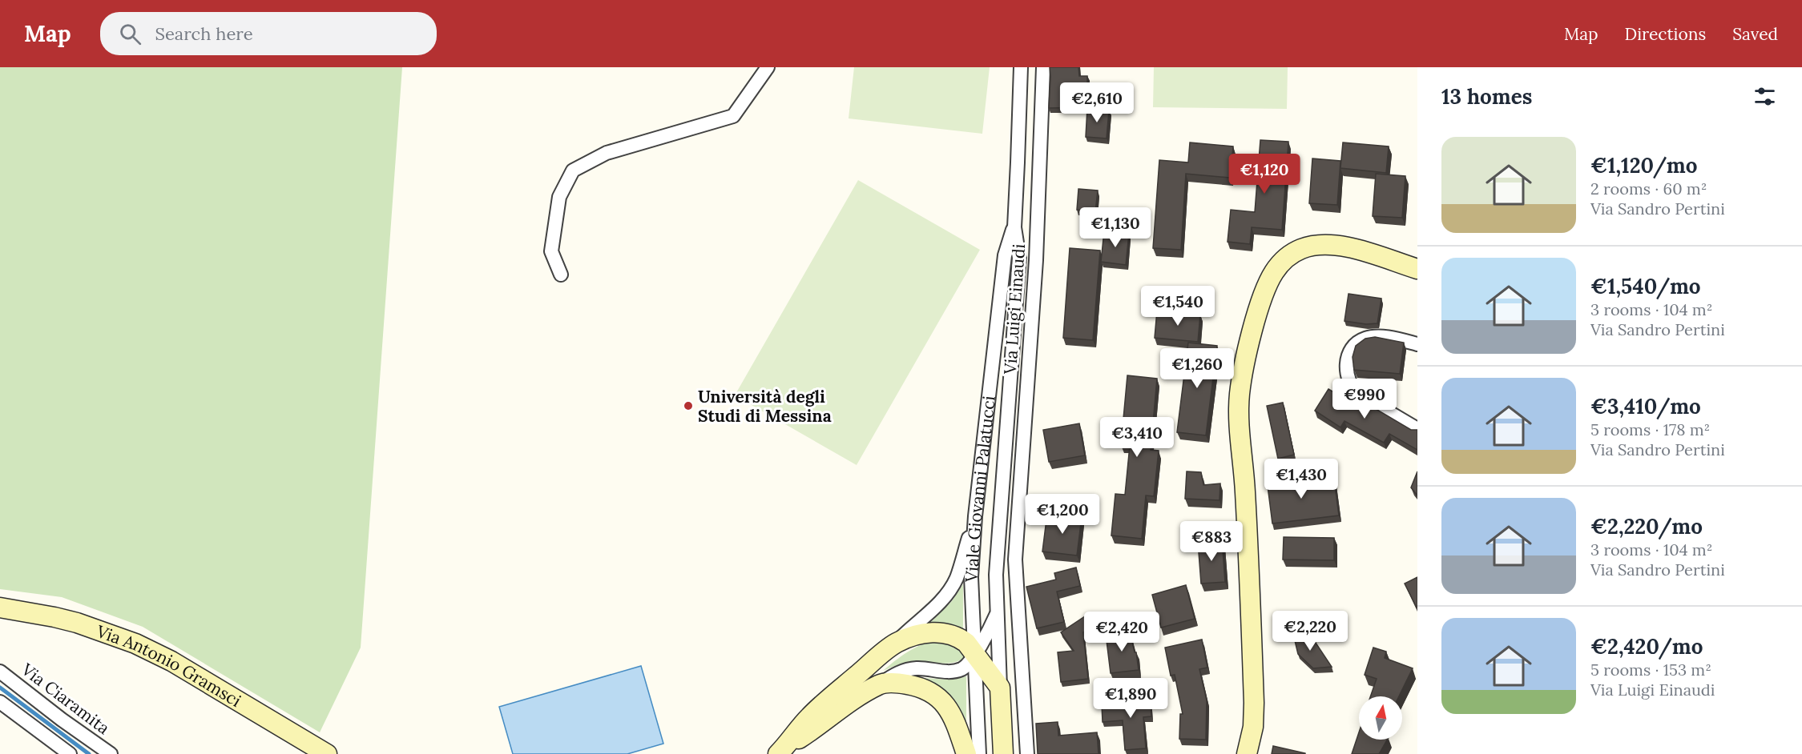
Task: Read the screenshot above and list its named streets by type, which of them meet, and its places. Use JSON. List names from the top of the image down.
{
  "streets": {
    "main road": ["Viale Giovanni Palatucci", "Via Antonio Gramsci"],
    "street": ["Via Luigi Einaudi", "Via Ciaramita"]
  },
  "places": ["Università degli Studi di Messina"],
  "north": "top",
  "page": {
    "header": "Map",
    "search": "Search here",
    "nav": ["Map", "Directions", "Saved"],
    "heading": "13 homes",
    "price": [
      "€2,610",
      "€1,120",
      "€1,130",
      "€1,540",
      "€1,260",
      "€990",
      "€3,410",
      "€1,430",
      "€1,200",
      "€883",
      "€2,220",
      "€2,420",
      "€1,890"
    ],
    "list": [
      {
        "name": "€1,120/mo",
        "note": "2 rooms · 60 m² · Via Sandro Pertini"
      },
      {
        "name": "€1,540/mo",
        "note": "3 rooms · 104 m² · Via Sandro Pertini"
      },
      {
        "name": "€3,410/mo",
        "note": "5 rooms · 178 m² · Via Sandro Pertini"
      },
      {
        "name": "€2,220/mo",
        "note": "3 rooms · 104 m² · Via Sandro Pertini"
      },
      {
        "name": "€2,420/mo",
        "note": "5 rooms · 153 m² · Via Luigi Einaudi"
      }
    ]
  }
}
